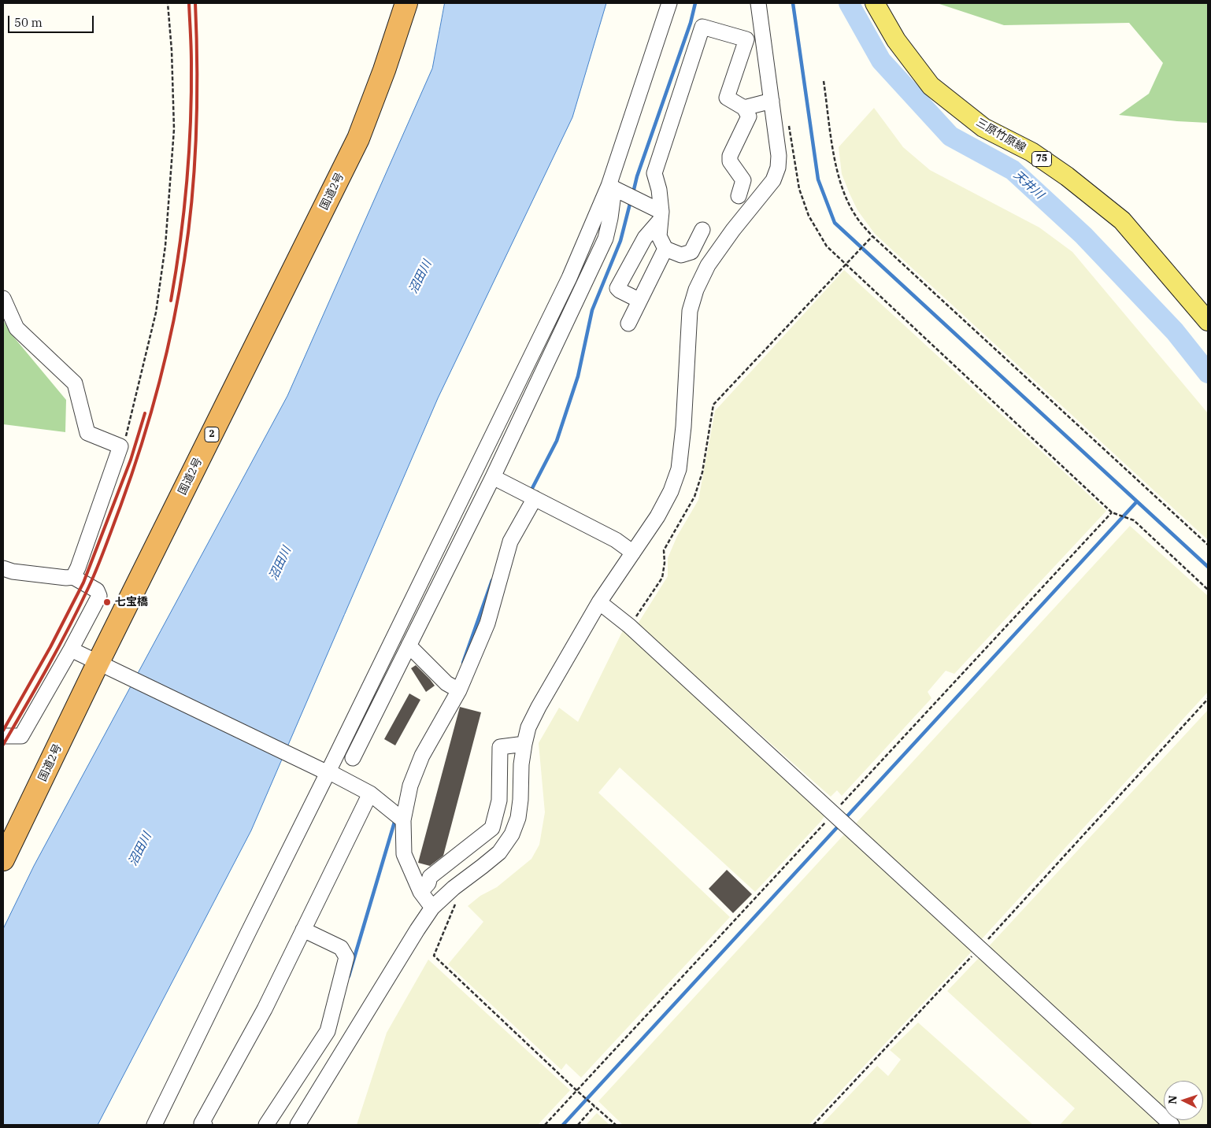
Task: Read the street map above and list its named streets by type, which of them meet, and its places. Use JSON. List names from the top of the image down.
{
  "streets": {
    "highway": ["国道2号", "2"],
    "main road": ["三原竹原線", "75"]
  },
  "water": ["天井川", "沼田川"],
  "places": ["七宝橋"],
  "scale_bar": "50 m",
  "north": "left"
}
